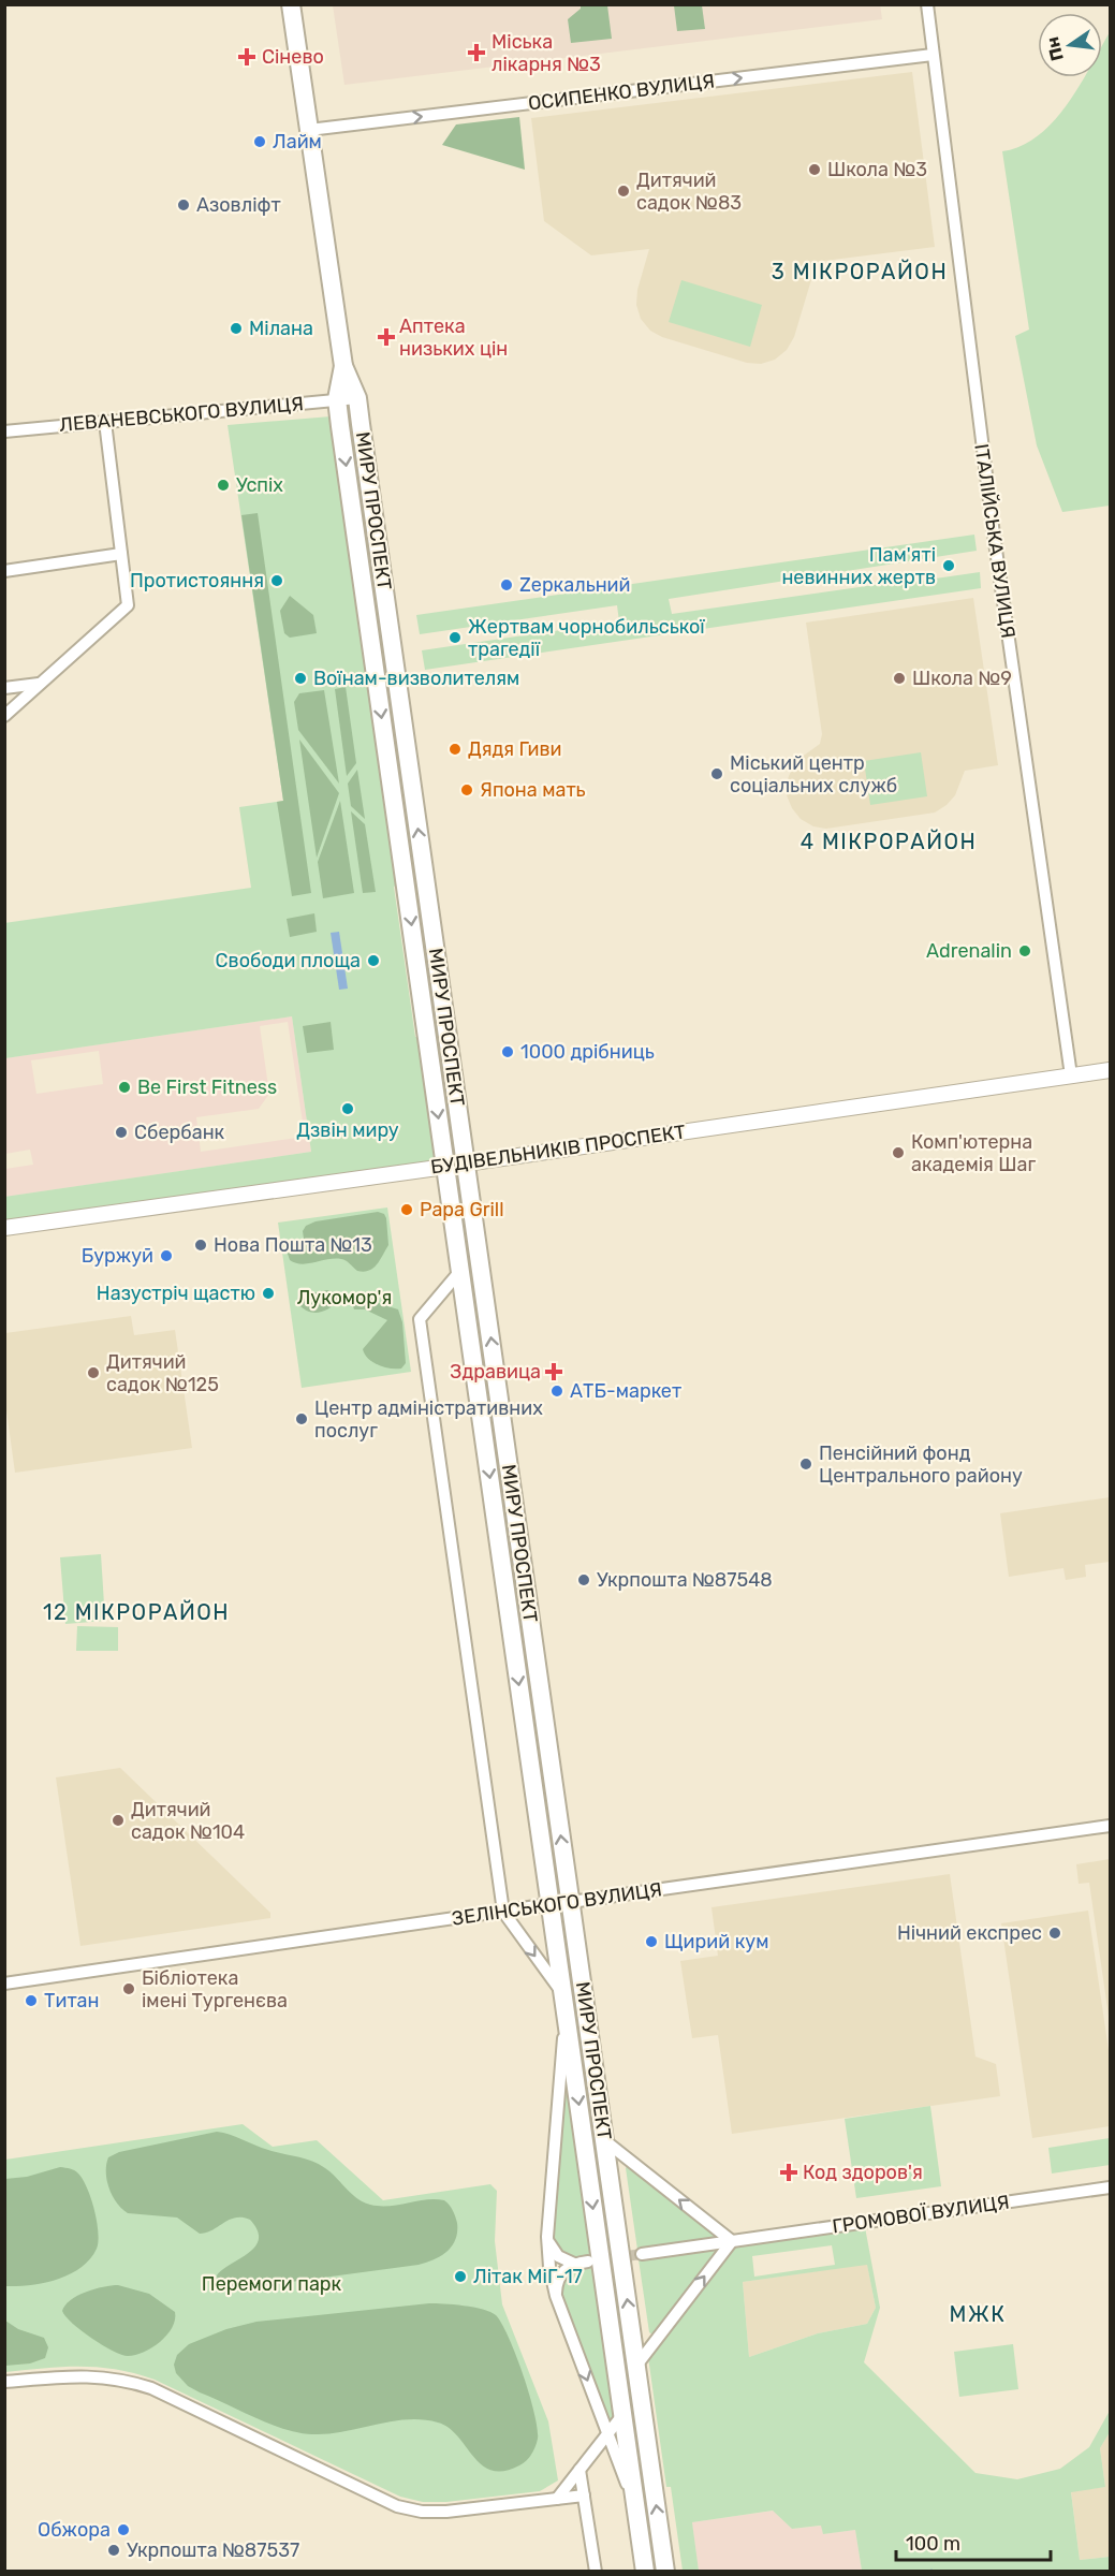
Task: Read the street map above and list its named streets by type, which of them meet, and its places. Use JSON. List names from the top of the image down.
{
  "streets": {
    "highway": ["МИРУ ПРОСПЕКТ", "БУДІВЕЛЬНИКІВ ПРОСПЕКТ", "ЗЕЛІНСЬКОГО ВУЛИЦЯ"],
    "street": [
      "ОСИПЕНКО ВУЛИЦЯ",
      "ЛЕВАНЕВСЬКОГО ВУЛИЦЯ",
      "ІТАЛІЙСЬКА ВУЛИЦЯ",
      "ГРОМОВОЇ ВУЛИЦЯ"
    ]
  },
  "crossings": [
    ["ОСИПЕНКО ВУЛИЦЯ", "МИРУ ПРОСПЕКТ"],
    ["ОСИПЕНКО ВУЛИЦЯ", "ІТАЛІЙСЬКА ВУЛИЦЯ"],
    ["ЛЕВАНЕВСЬКОГО ВУЛИЦЯ", "МИРУ ПРОСПЕКТ"],
    ["МИРУ ПРОСПЕКТ", "БУДІВЕЛЬНИКІВ ПРОСПЕКТ"],
    ["МИРУ ПРОСПЕКТ", "ЗЕЛІНСЬКОГО ВУЛИЦЯ"],
    ["ІТАЛІЙСЬКА ВУЛИЦЯ", "БУДІВЕЛЬНИКІВ ПРОСПЕКТ"]
  ],
  "one_way": ["ОСИПЕНКО ВУЛИЦЯ"],
  "districts": [
    "3 МІКРОРАЙОН",
    "4 МІКРОРАЙОН",
    "12 МІКРОРАЙОН",
    "МЖК"
  ],
  "parks": ["Лукомор'я", "Перемоги парк"],
  "places": {
    "health": [
      "Міська лікарня №3",
      "Сінево",
      "Аптека низьких цін",
      "Здравица",
      "Код здоров'я"
    ],
    "other": [
      "Лайм",
      "Школа №3",
      "Дитячий садок №83",
      "Азовліфт",
      "Мілана",
      "Успіх",
      "Пам'яті невинних жертв",
      "Протистояння",
      "Zеркальний",
      "Жертвам чорнобильської трагедії",
      "Воїнам-визволителям",
      "Школа №9",
      "Дядя Гиви",
      "Міський центр соціальних служб",
      "Япона мать",
      "Adrenalin",
      "Свободи площа",
      "1000 дрібниць",
      "Be First Fitness",
      "Дзвін миру",
      "Сбербанк",
      "Комп'ютерна академія Шаг",
      "Papa Grill",
      "Нова Пошта №13",
      "Буржуӣ",
      "Назустріч щастю",
      "Дитячий садок №125",
      "АТБ-маркет",
      "Центр адміністративних послуг",
      "Пенсійний фонд Центрального району",
      "Укрпошта №87548",
      "Дитячий садок №104",
      "Нічний експрес",
      "Щирий кум",
      "Бібліотека імені Тургенєва",
      "Титан",
      "Літак МіГ-17",
      "Обжора",
      "Укрпошта №87537"
    ]
  },
  "scale_bar": "100 m",
  "north": "left"
}
